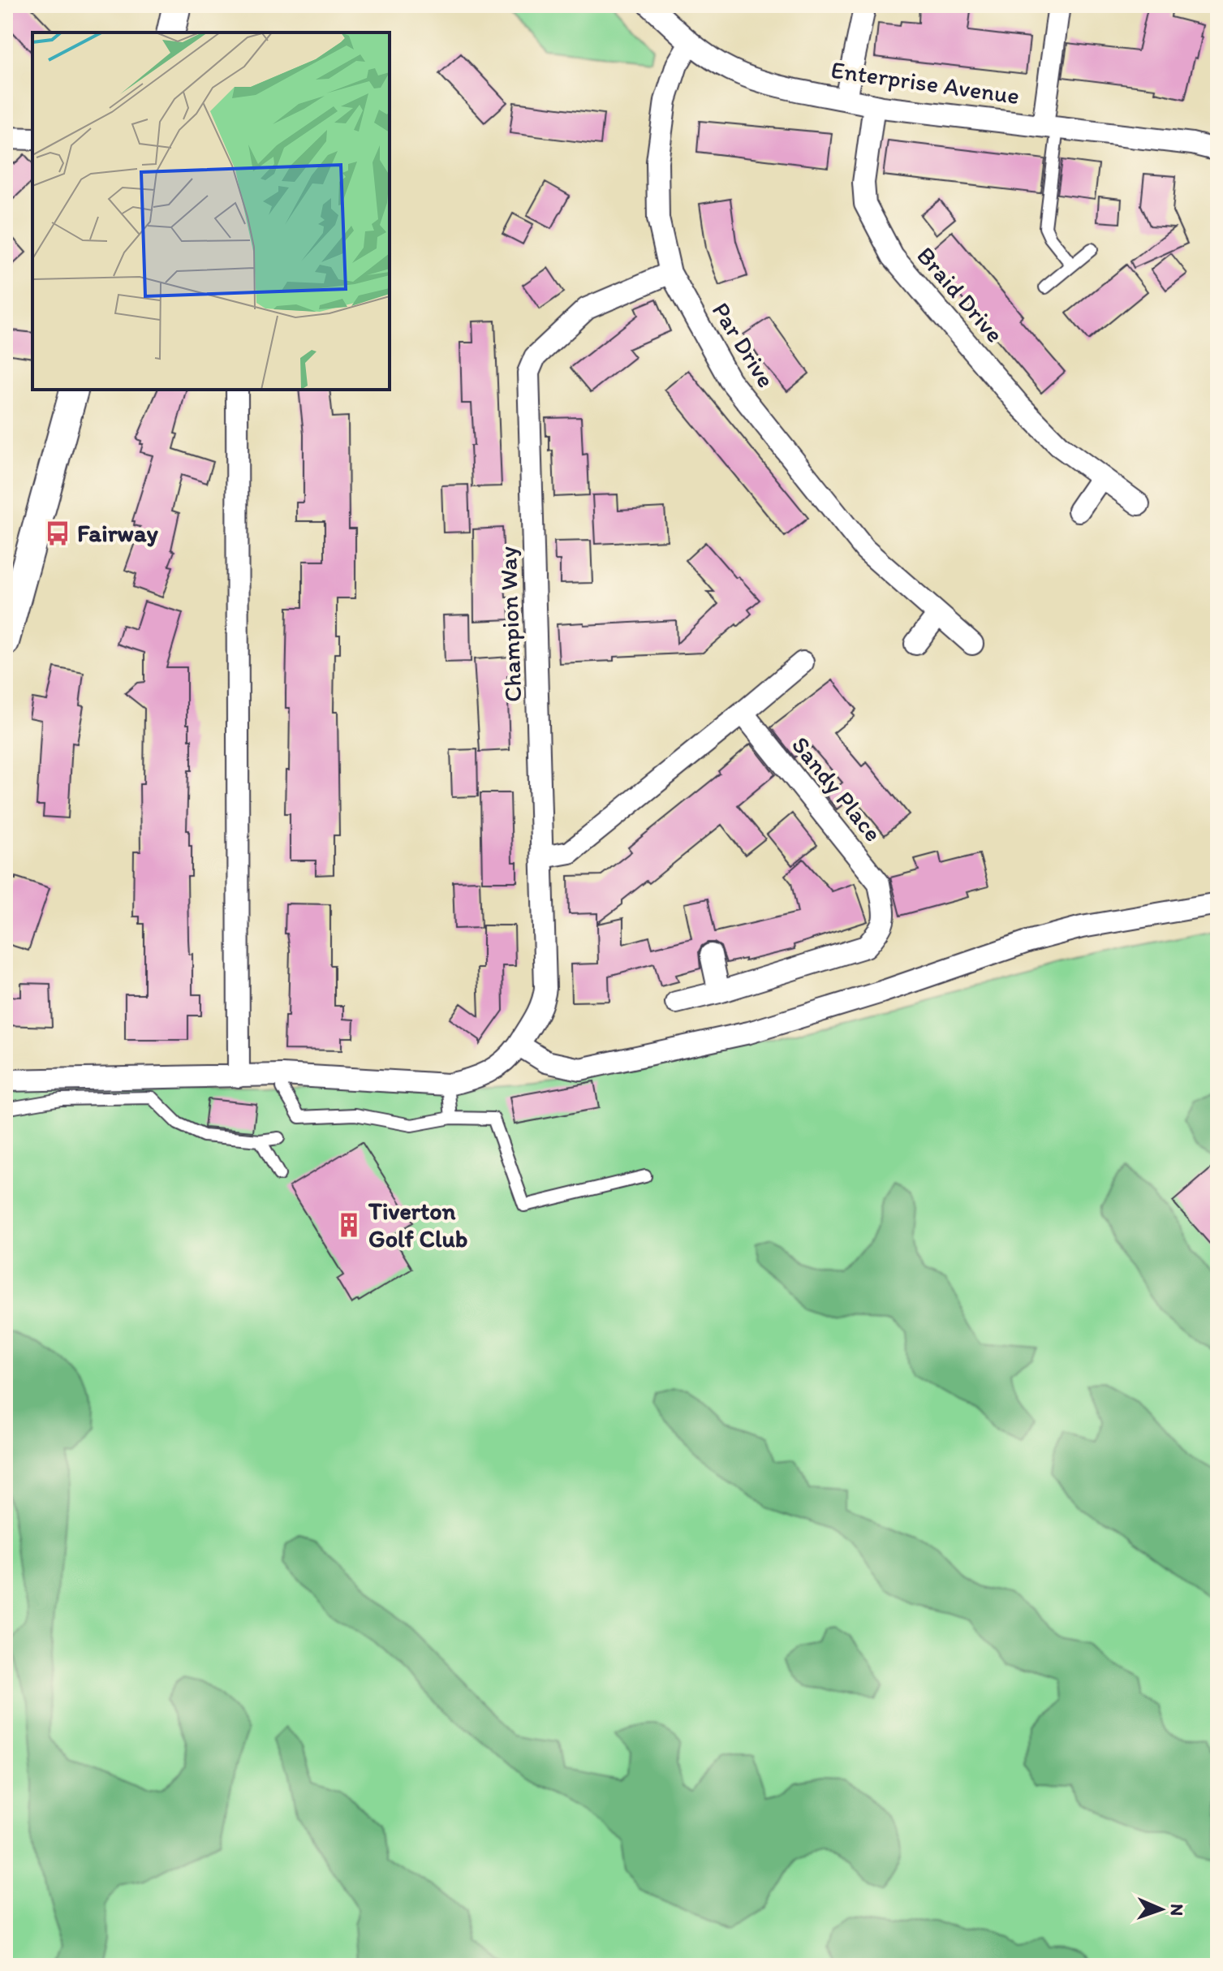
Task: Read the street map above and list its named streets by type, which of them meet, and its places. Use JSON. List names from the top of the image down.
{
  "streets": {
    "street": [
      "Enterprise Avenue",
      "Braid Drive",
      "Par Drive",
      "Champion Way",
      "Sandy Place"
    ]
  },
  "crossings": [
    ["Enterprise Avenue", "Braid Drive"],
    ["Enterprise Avenue", "Par Drive"],
    ["Par Drive", "Champion Way"]
  ],
  "places": {
    "bus stop": ["Fairway"],
    "building": ["Tiverton Golf Club"]
  },
  "north": "right"
}
